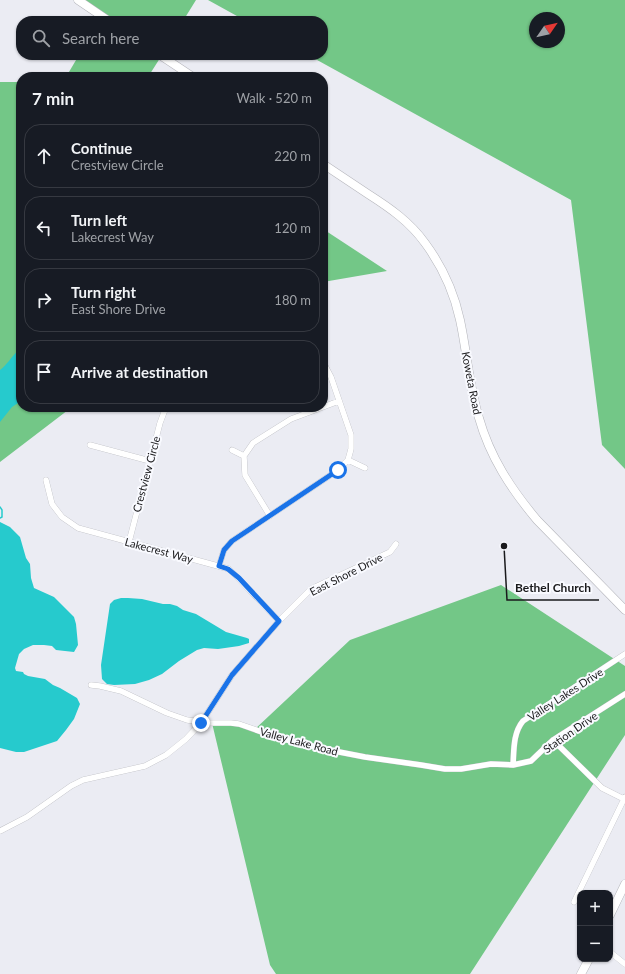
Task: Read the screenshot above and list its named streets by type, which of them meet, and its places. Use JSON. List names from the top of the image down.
{
  "streets": {
    "street": [
      "Koweta Road",
      "Crestview Circle",
      "Lakecrest Way",
      "East Shore Drive",
      "Valley Lakes Drive",
      "Station Drive",
      "Valley Lake Road"
    ]
  },
  "crossings": [
    ["Crestview Circle", "Lakecrest Way"],
    ["Lakecrest Way", "East Shore Drive"],
    ["East Shore Drive", "Valley Lake Road"],
    ["Valley Lakes Drive", "Station Drive"],
    ["Valley Lakes Drive", "Valley Lake Road"],
    ["Station Drive", "Valley Lake Road"]
  ],
  "places": ["Bethel Church"],
  "north": "top right",
  "page": {
    "search": "Search here",
    "heading": ["7 min", "Walk · 520 m"],
    "list": [
      ["Continue", "Crestview Circle", "220 m"],
      ["Turn left", "Lakecrest Way", "120 m"],
      ["Turn right", "East Shore Drive", "180 m"],
      "Arrive at destination"
    ],
    "map_buttons": ["+", "−"]
  }
}
